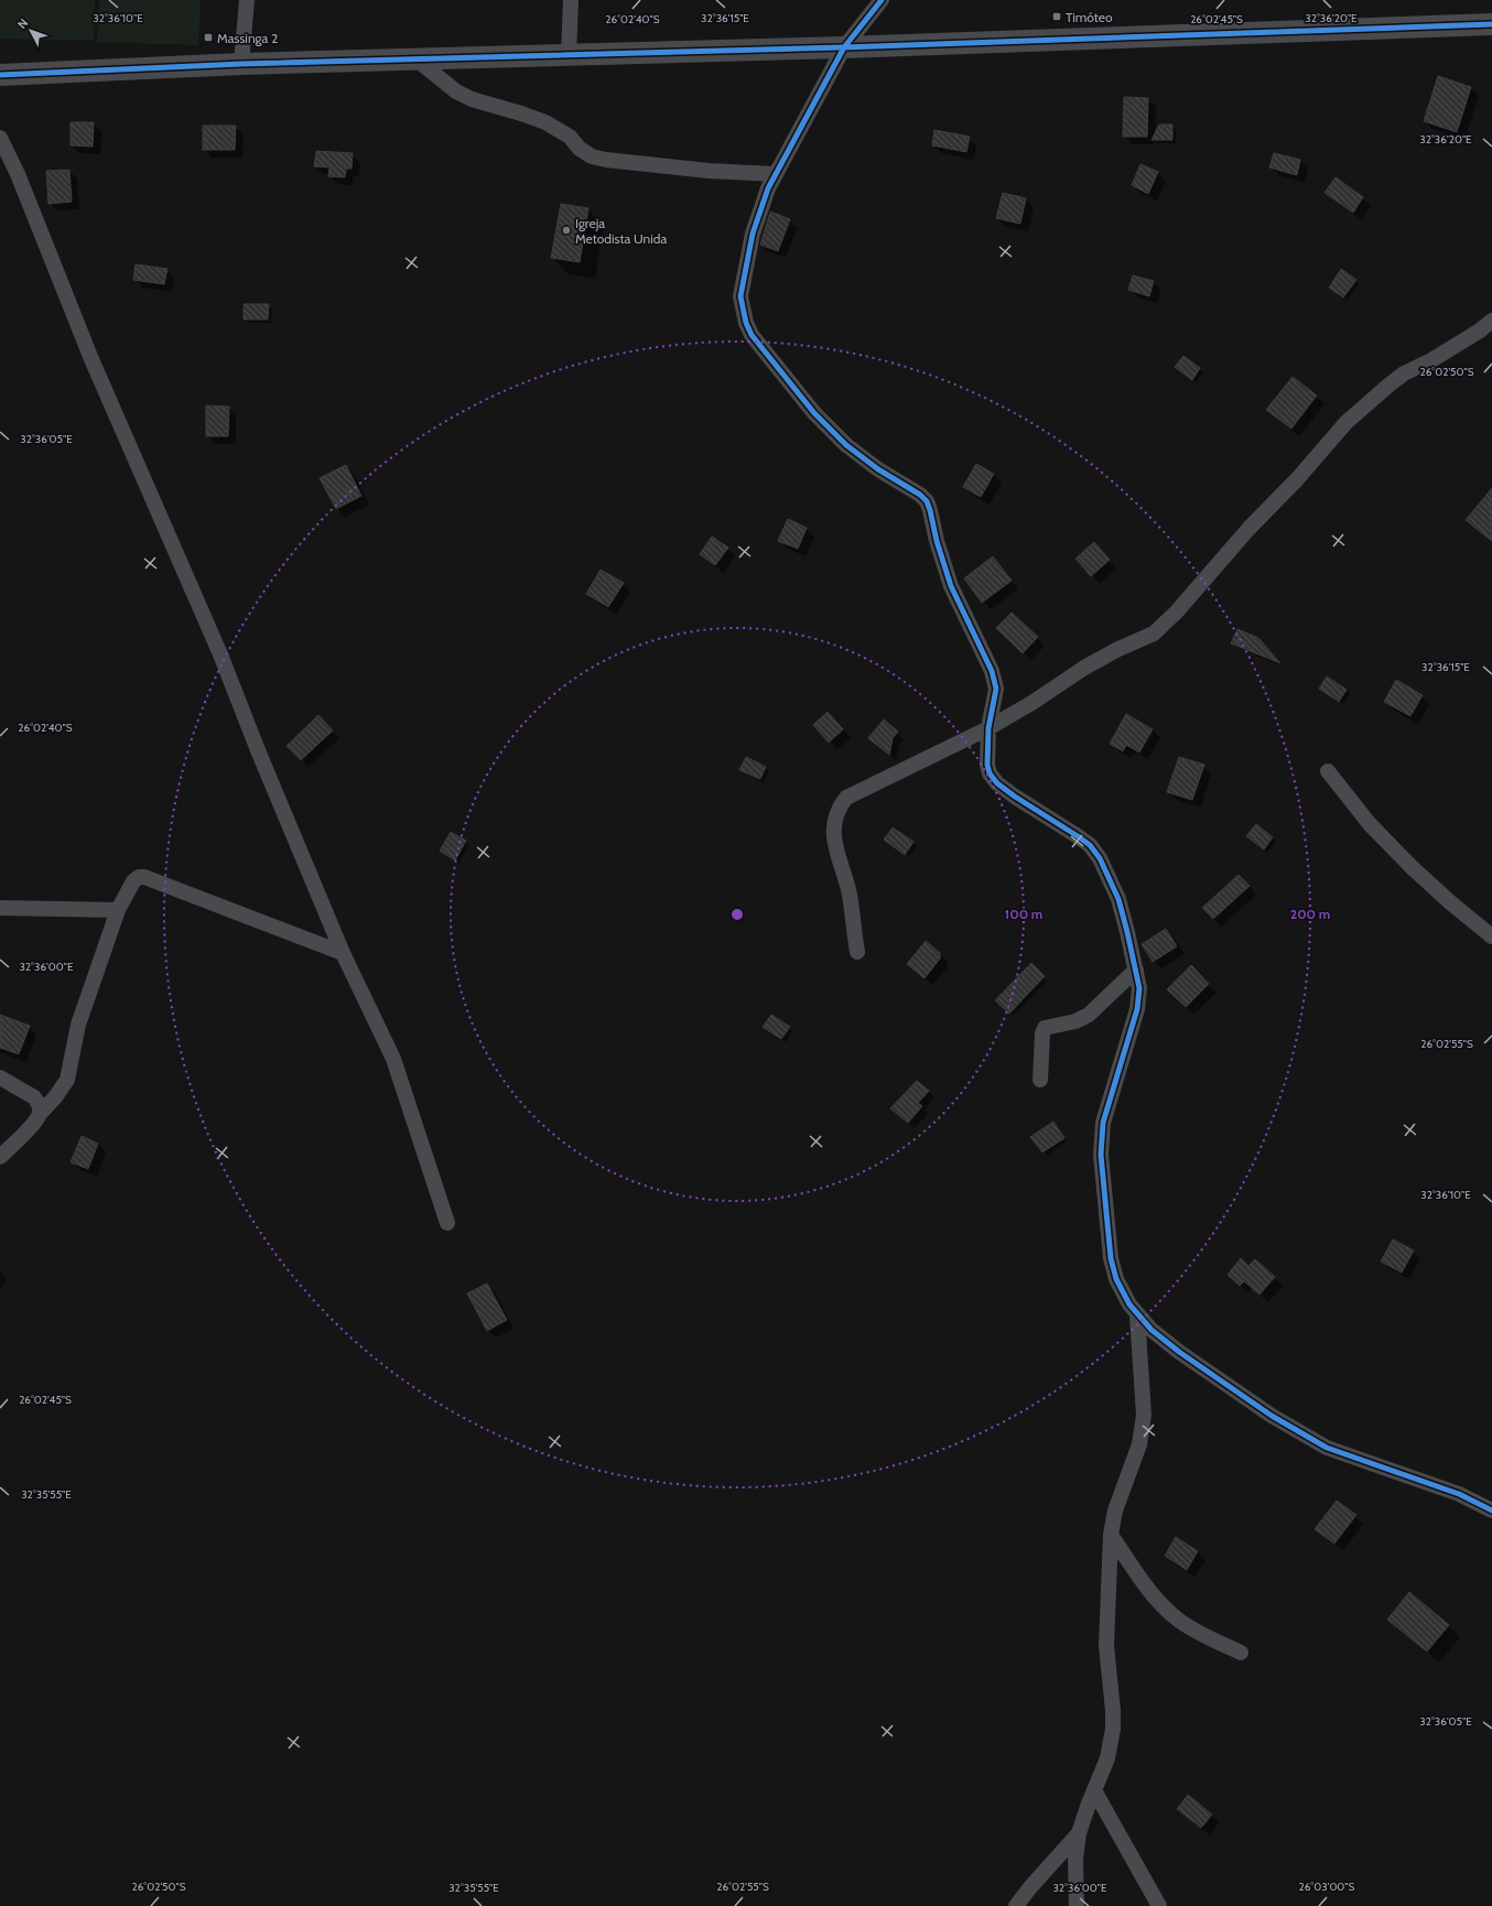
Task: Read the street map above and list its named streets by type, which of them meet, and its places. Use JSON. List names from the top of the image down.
{
  "places": {
    "transit": ["Timóteo", "Massinga 2"],
    "other": ["Igreja Metodista Unida"]
  },
  "north": "top left",
  "coordinates": [
    "32°36'10\"E",
    "32°36'15\"E",
    "32°36'20\"E",
    "26°02'40\"S",
    "26°02'45\"S",
    "26°02'50\"S",
    "32°36'05\"E",
    "32°36'00\"E",
    "26°02'55\"S",
    "32°35'55\"E",
    "26°03'00\"S"
  ],
  "rings": ["100 m", "200 m"]
}
